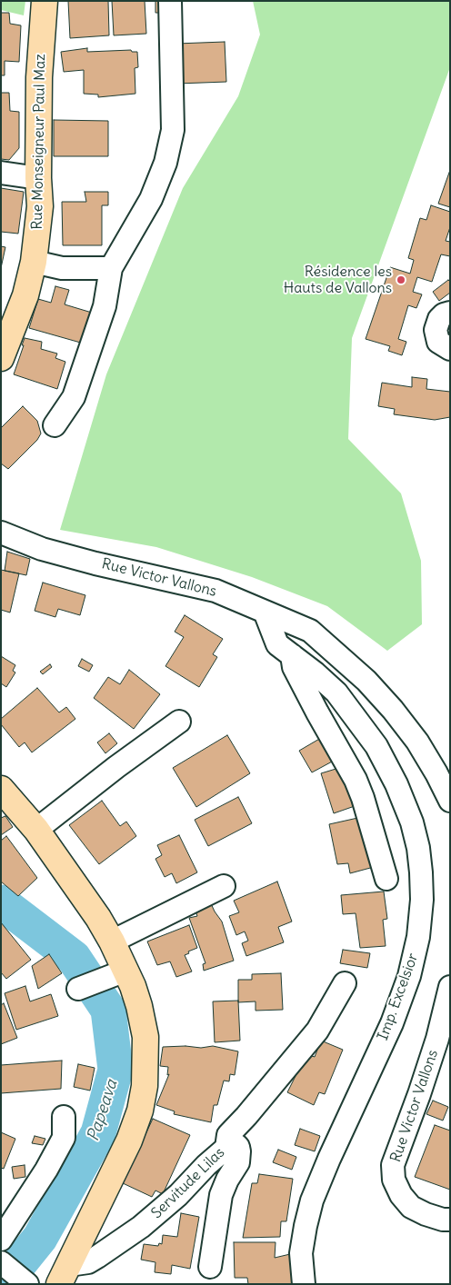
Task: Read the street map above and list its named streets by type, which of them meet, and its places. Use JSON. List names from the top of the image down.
{
  "streets": {
    "main road": ["Rue Monseigneur Paul Maz"],
    "street": ["Rue Victor Vallons", "Imp. Excelsior", "Servitude Lilas"]
  },
  "crossings": [
    ["Rue Victor Vallons", "Imp. Excelsior"]
  ],
  "water": ["Papeava"],
  "places": ["Résidence les Hauts de Vallons"]
}
